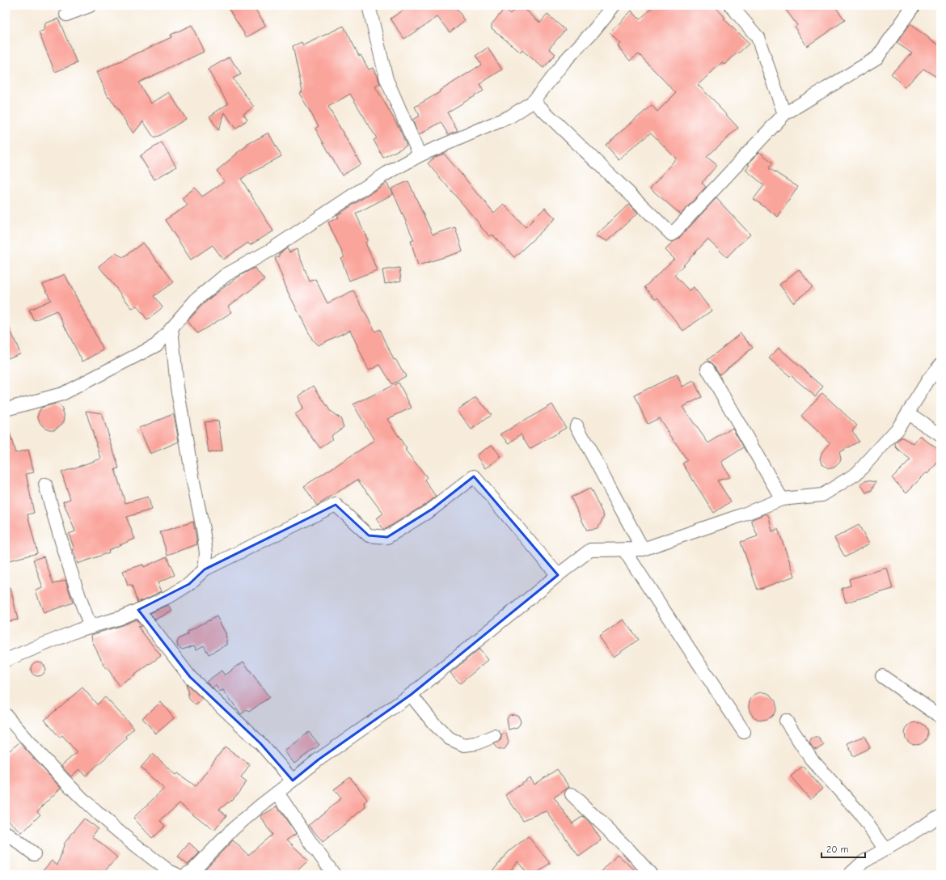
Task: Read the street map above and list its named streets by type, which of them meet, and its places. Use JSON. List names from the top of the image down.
{
  "scale_bar": "20 m"
}
